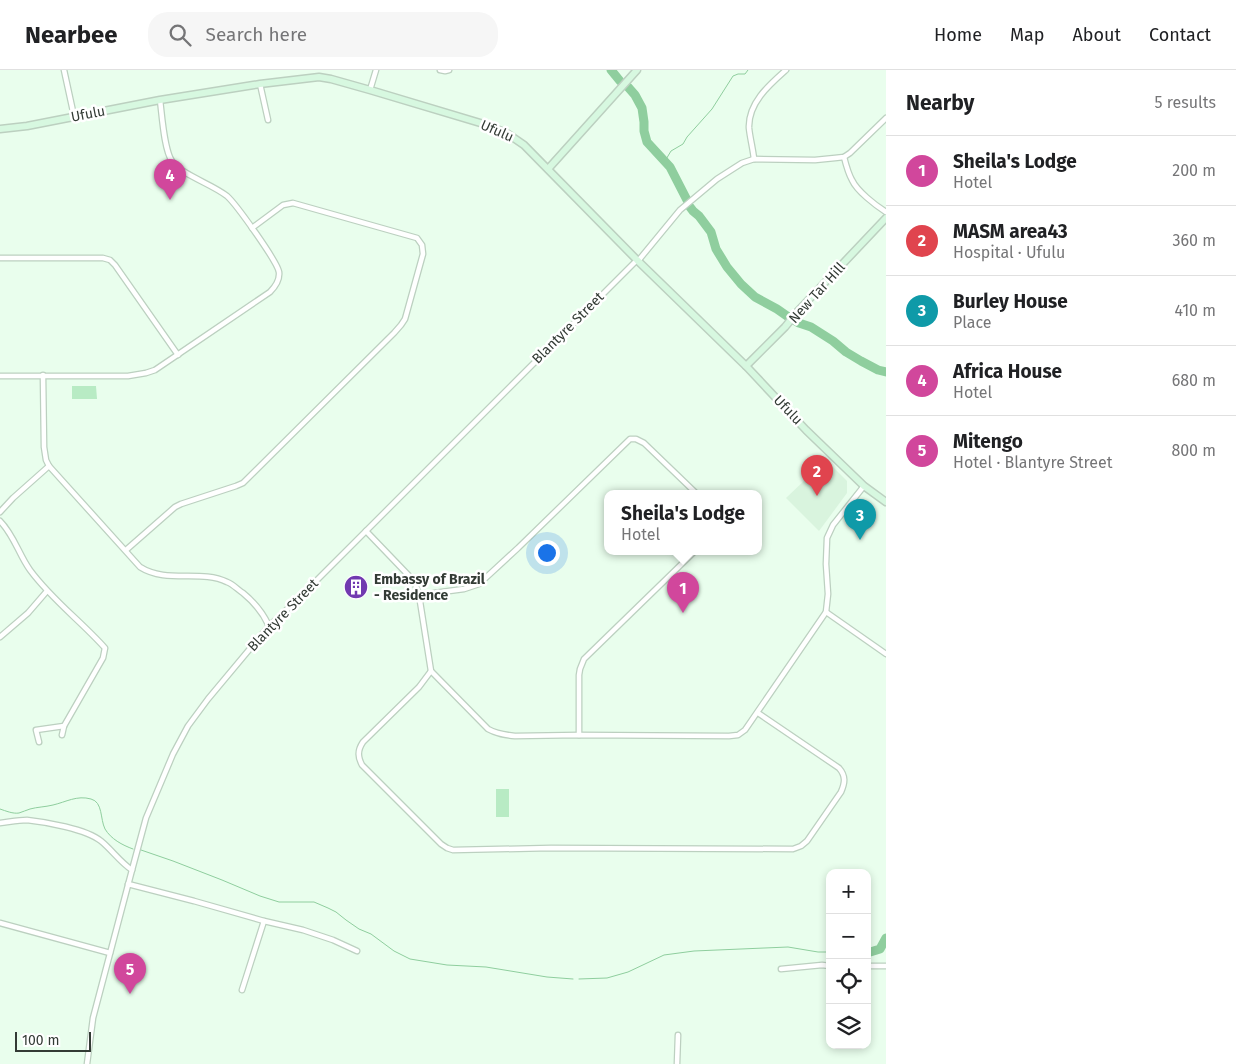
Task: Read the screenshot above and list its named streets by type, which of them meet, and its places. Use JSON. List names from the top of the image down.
{
  "streets": {
    "street": ["Ufulu", "New Tar Hill", "Blantyre Street"]
  },
  "crossings": [
    ["Ufulu", "New Tar Hill"],
    ["Ufulu", "Blantyre Street"]
  ],
  "places": {
    "building": ["Embassy of Brazil - Residence"]
  },
  "scale_bar": "100 m",
  "page": {
    "header": "Nearbee",
    "search": "Search here",
    "nav": [
      "Home",
      "Map",
      "About",
      "Contact"
    ],
    "heading": ["Nearby", "5 results"],
    "list": [
      {
        "mark": "1",
        "name": "Sheila's Lodge",
        "note": "Hotel",
        "value": "200 m"
      },
      {
        "mark": "2",
        "name": "MASM area43",
        "note": "Hospital · Ufulu",
        "value": "360 m"
      },
      {
        "mark": "3",
        "name": "Burley House",
        "note": "Place",
        "value": "410 m"
      },
      {
        "mark": "4",
        "name": "Africa House",
        "note": "Hotel",
        "value": "680 m"
      },
      {
        "mark": "5",
        "name": "Mitengo",
        "note": "Hotel · Blantyre Street",
        "value": "800 m"
      }
    ],
    "pins": [
      "4",
      "2",
      "3",
      "1",
      "5"
    ],
    "popup": ["Sheila's Lodge", "Hotel"],
    "map_buttons": ["+", "−"],
    "scale": "100 m"
  }
}
